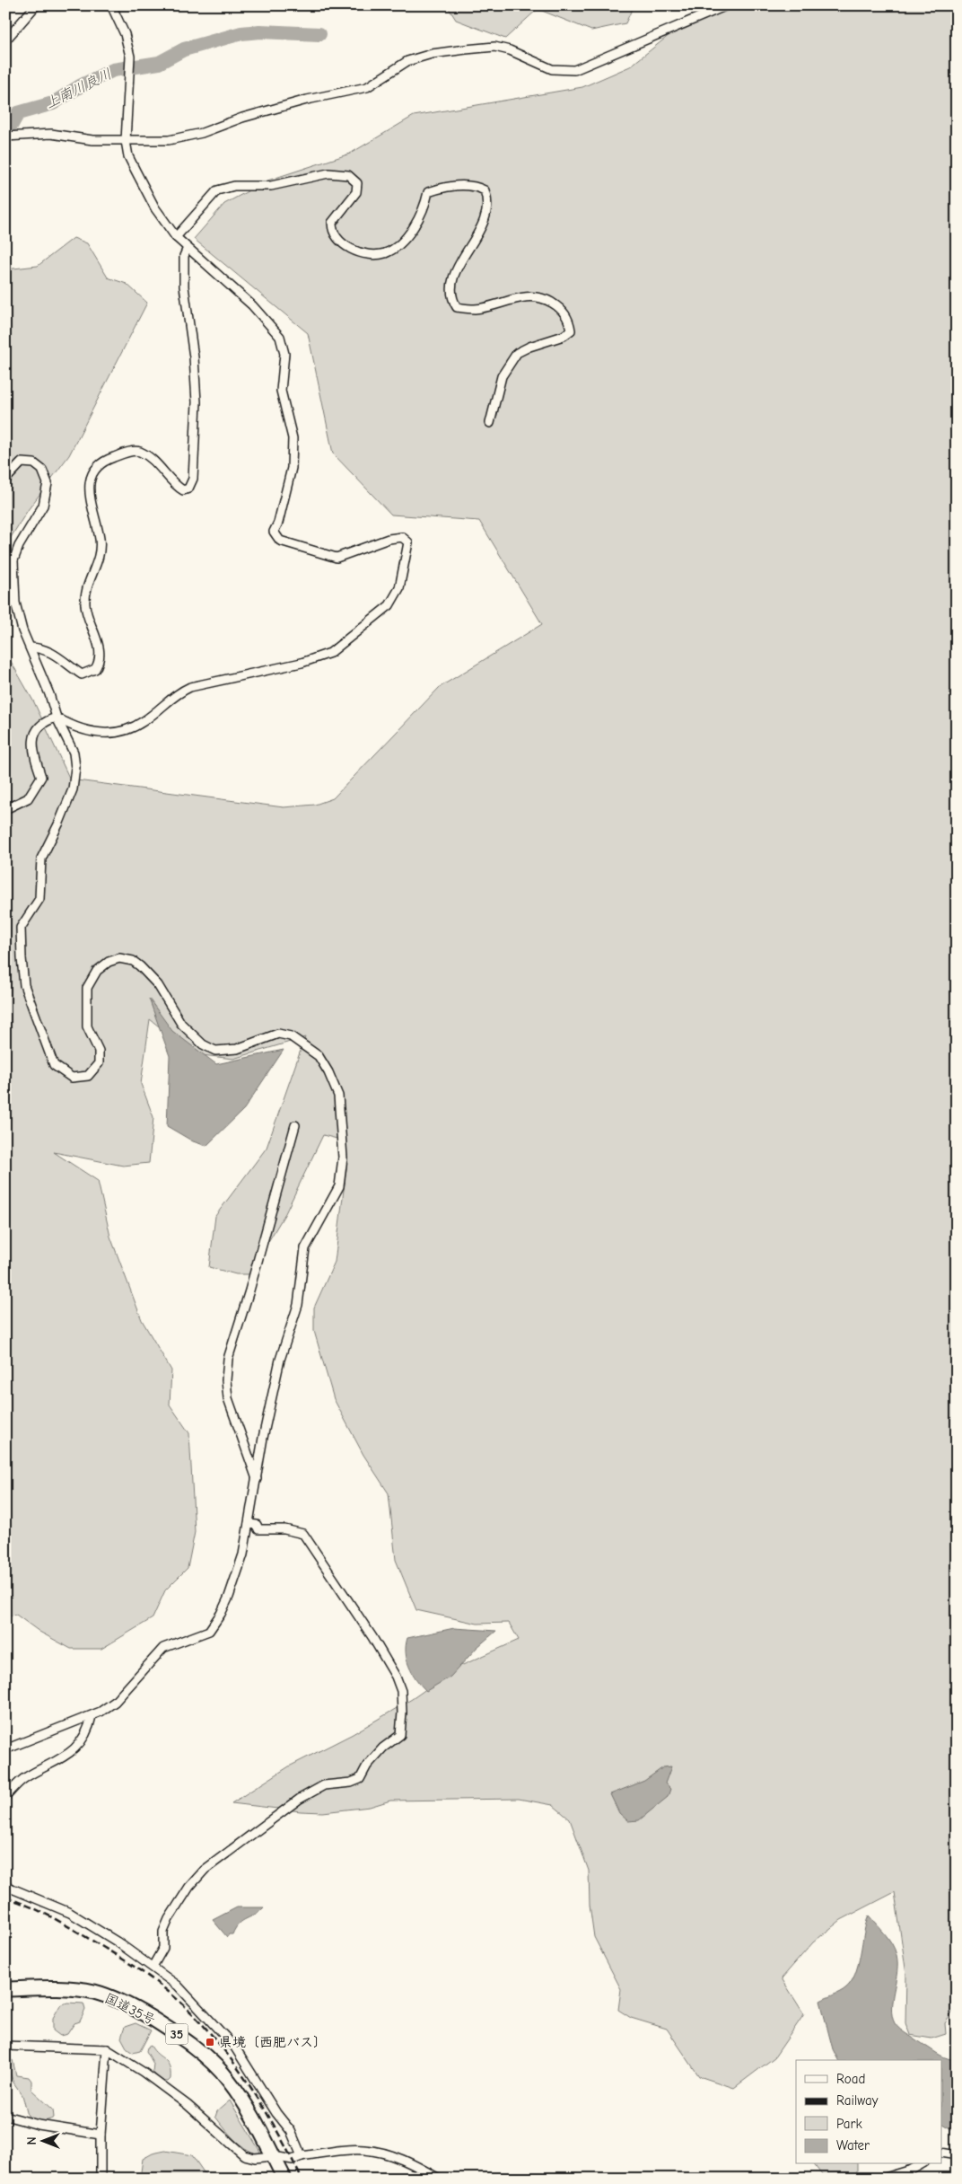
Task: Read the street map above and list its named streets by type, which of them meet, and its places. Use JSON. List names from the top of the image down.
{
  "streets": {
    "highway": ["国道35号", "35"]
  },
  "water": ["上南川良川"],
  "places": {
    "transit": ["県境〔西肥バス〕"]
  },
  "legend": [
    "Road",
    "Railway",
    "Park",
    "Water"
  ],
  "north": "left"
}
